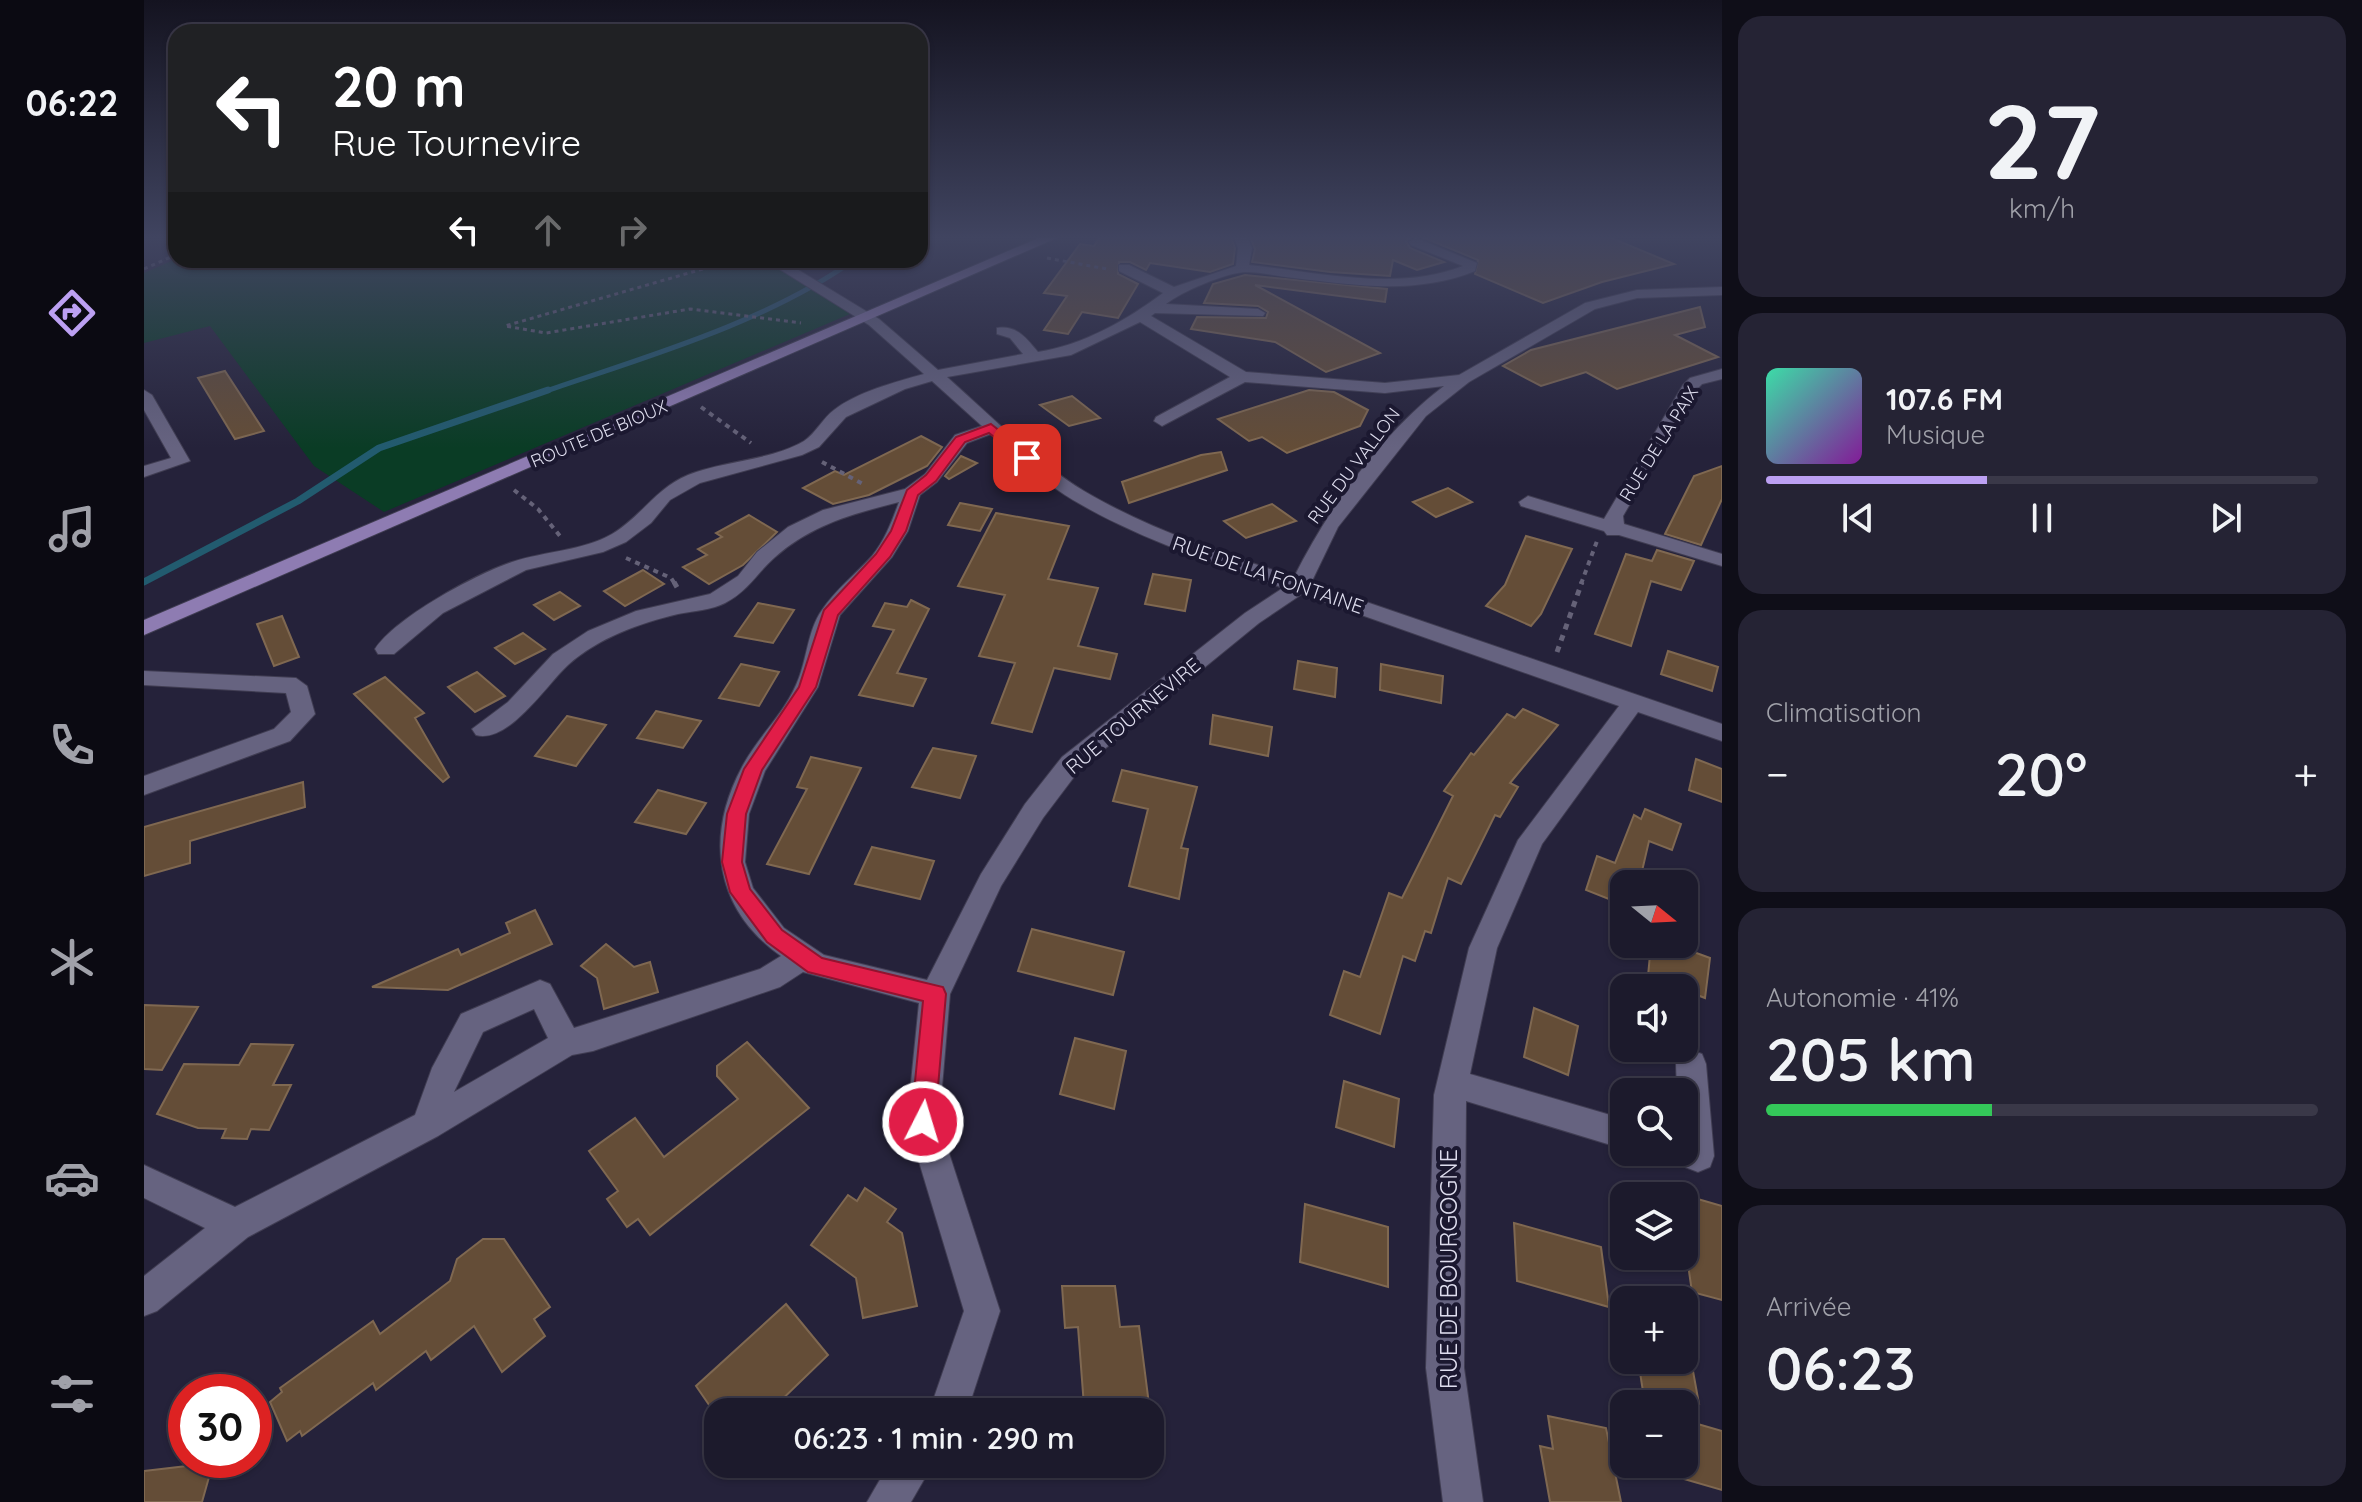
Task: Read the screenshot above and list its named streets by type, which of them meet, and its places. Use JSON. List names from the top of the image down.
{
  "streets": {
    "main road": ["ROUTE DE BIOUX"],
    "street": [
      "RUE DE LA PAIX",
      "RUE DU VALLON",
      "RUE DE LA FONTAINE",
      "RUE TOURNEVIRE",
      "RUE DE BOURGOGNE"
    ]
  },
  "crossings": [
    ["ROUTE DE BIOUX", "RUE DE LA FONTAINE"],
    ["RUE DU VALLON", "RUE DE LA FONTAINE"],
    ["RUE DU VALLON", "RUE TOURNEVIRE"],
    ["RUE DE LA FONTAINE", "RUE TOURNEVIRE"],
    ["RUE DE LA FONTAINE", "RUE DE BOURGOGNE"]
  ],
  "north": "right",
  "page": {
    "tabs": "06:22",
    "tile": [
      ["27", "km/h"],
      "Climatisation",
      ["Autonomie · 41%", "205 km"],
      ["Arrivée", "06:23"]
    ],
    "turn": ["20 m", "Rue Tournevire"],
    "song": ["107.6 FM", "Musique"],
    "heat": ["−", "20°", "+"],
    "map_buttons": ["+", "−"],
    "limit": "30",
    "trip": "06:23 · 1 min · 290 m"
  }
}
